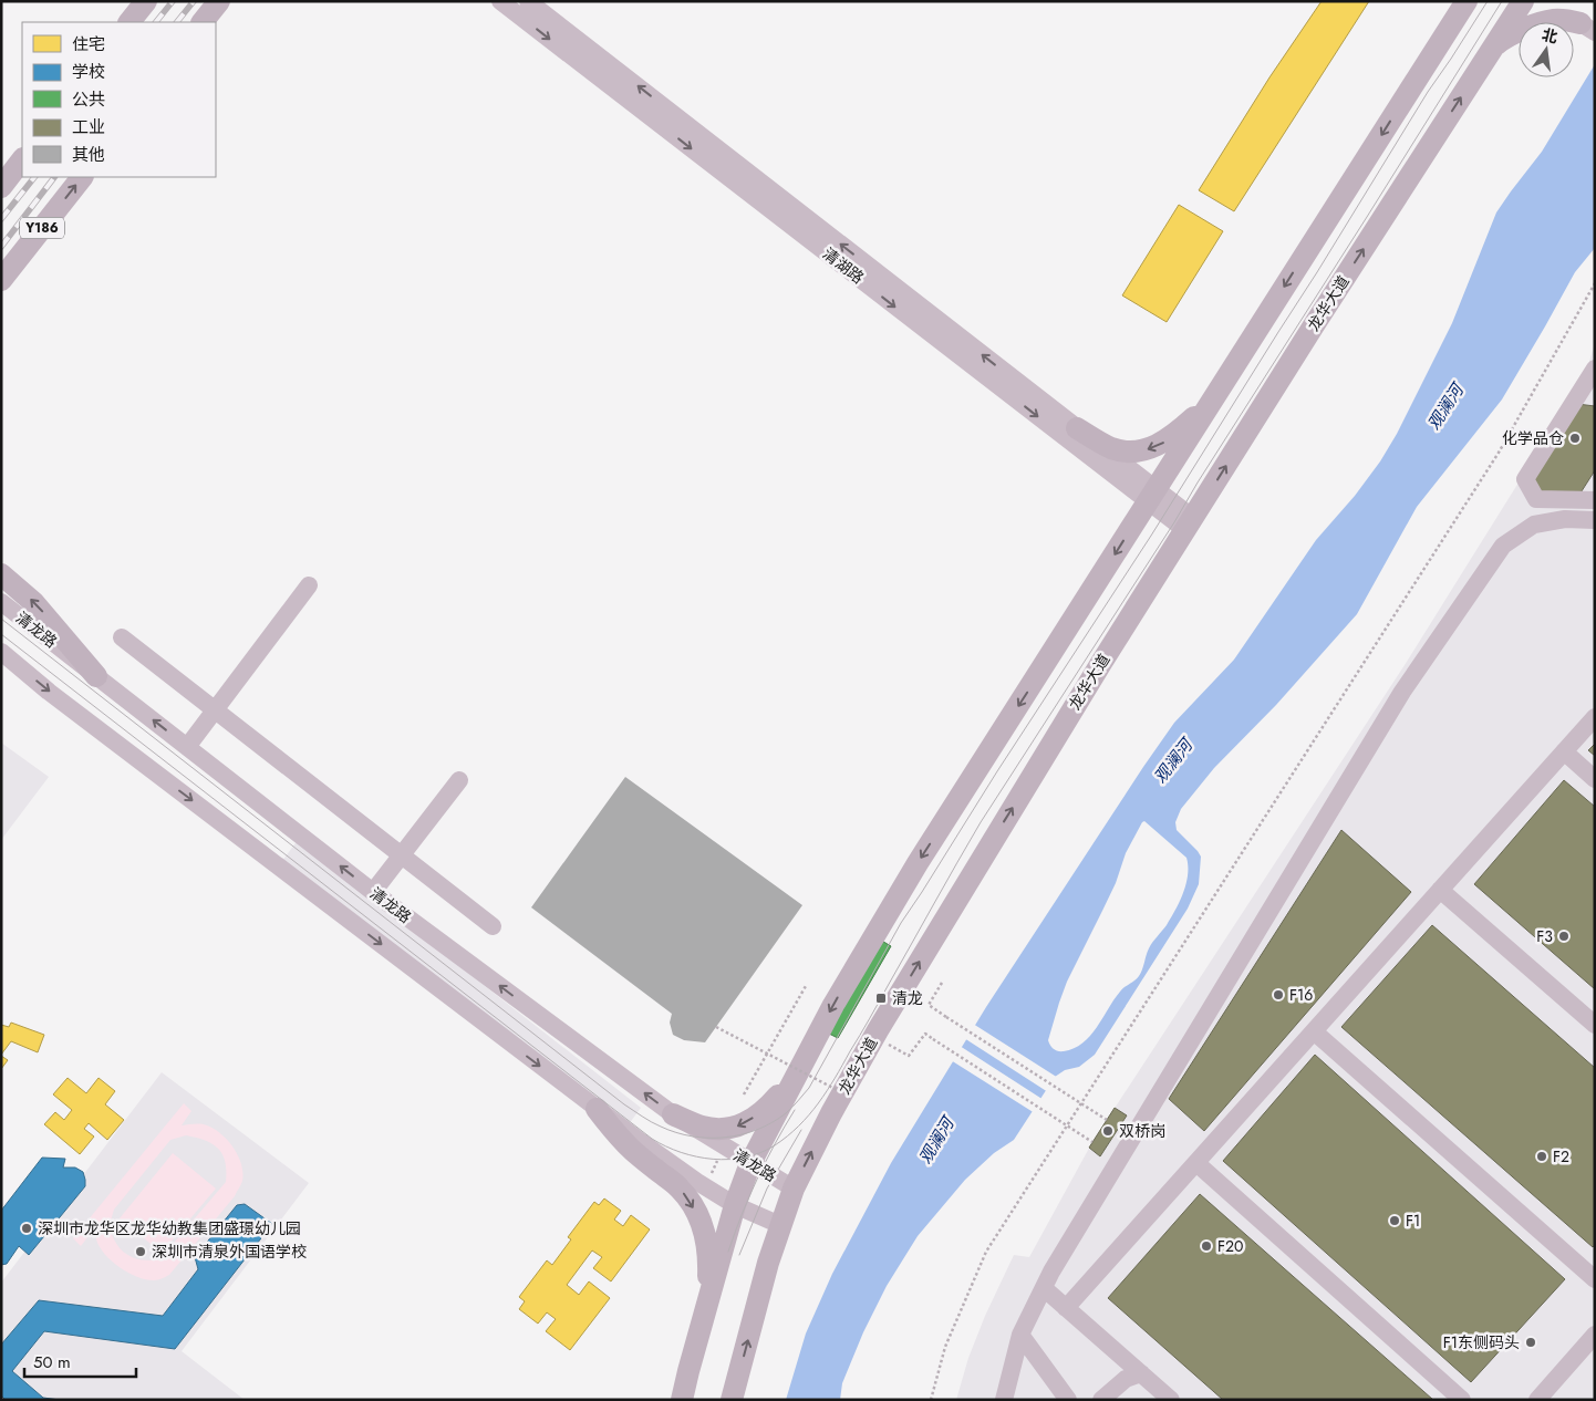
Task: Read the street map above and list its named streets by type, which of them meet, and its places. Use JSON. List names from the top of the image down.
{
  "streets": {
    "main road": ["Y186", "龙华大道"],
    "street": ["清湖路", "清龙路"]
  },
  "crossings": [
    ["清湖路", "龙华大道"],
    ["龙华大道", "清龙路"]
  ],
  "water": ["观澜河"],
  "places": {
    "other": [
      "化学品仓",
      "F3",
      "F16",
      "双桥岗",
      "F2",
      "F1",
      "深圳市龙华区龙华幼教集团盛璟幼儿园",
      "F20",
      "深圳市清泉外国语学校",
      "F1东侧码头"
    ],
    "transit": ["清龙"]
  },
  "legend": [
    "住宅",
    "学校",
    "公共",
    "工业",
    "其他"
  ],
  "scale_bar": "50 m",
  "north": "top"
}
